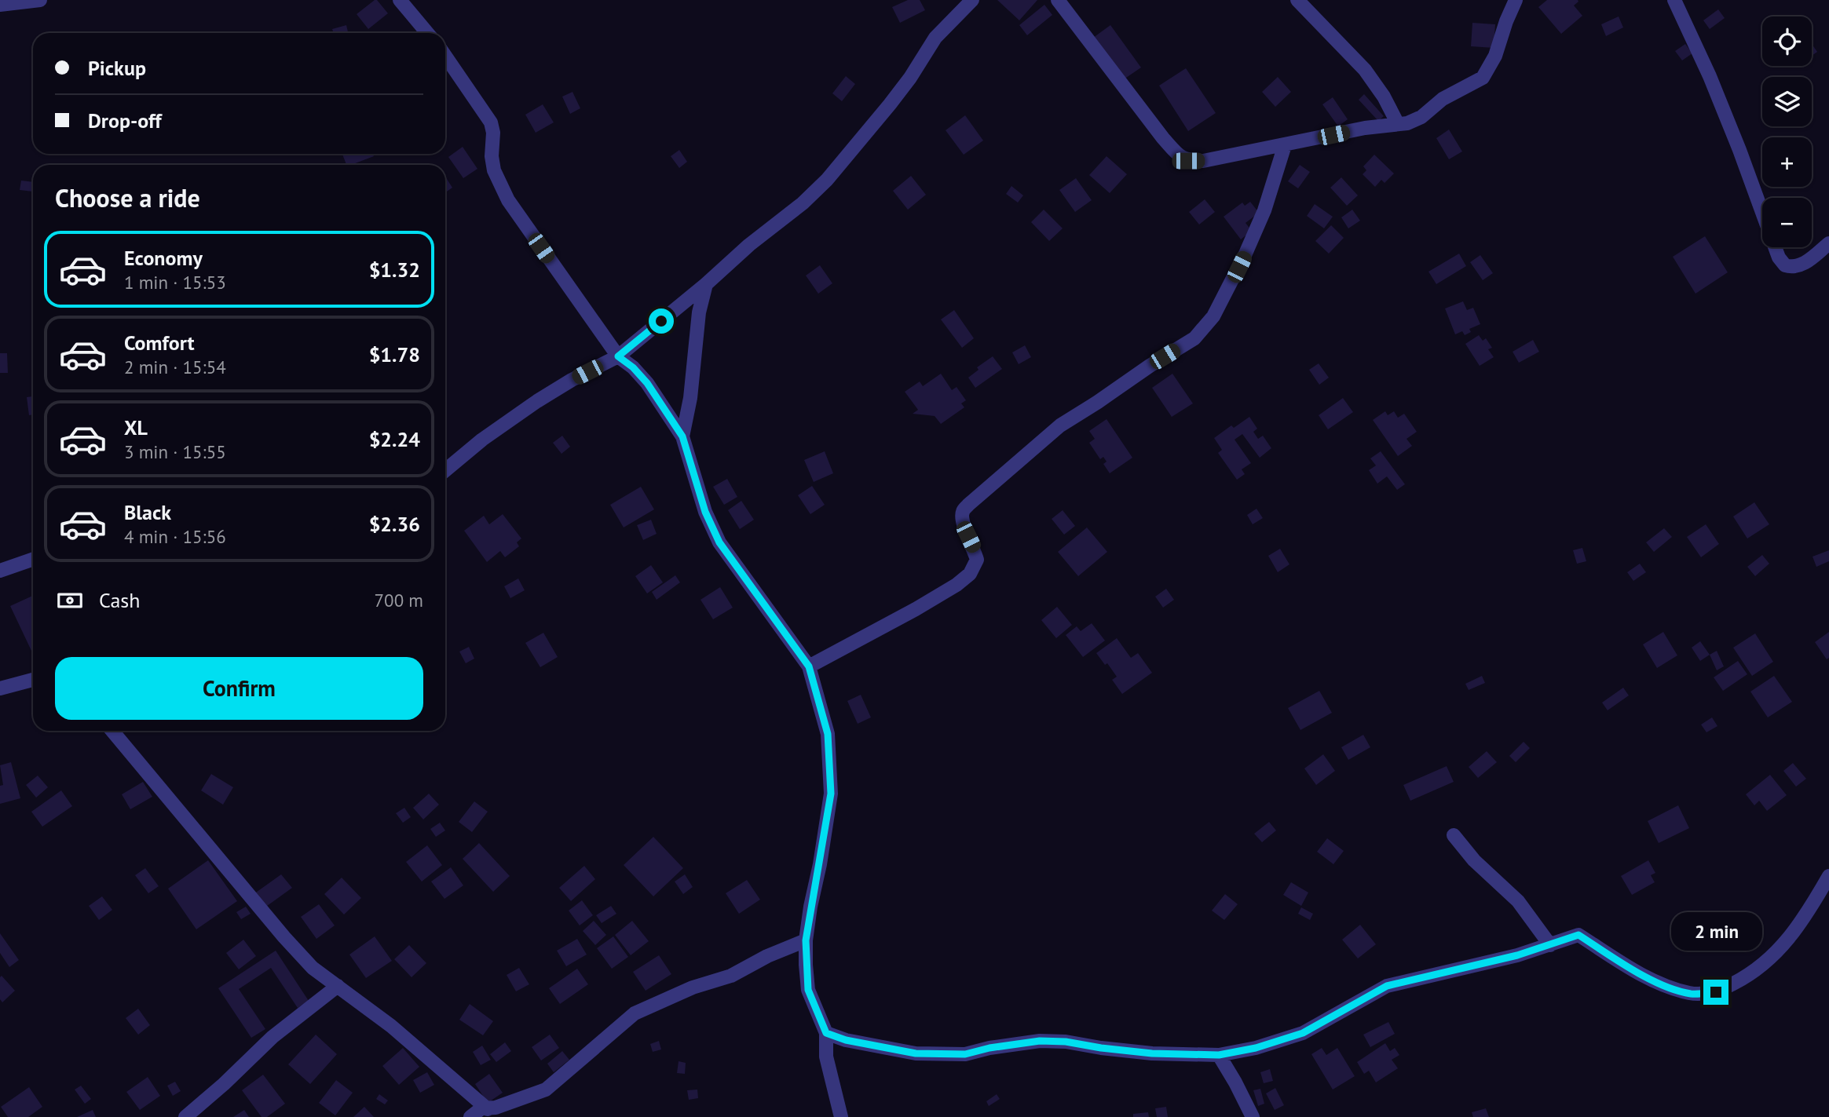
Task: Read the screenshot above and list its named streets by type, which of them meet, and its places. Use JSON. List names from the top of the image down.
{
  "page": {
    "map_buttons": ["+", "−"],
    "banner": ["Pickup", "Drop-off"],
    "heading": "Choose a ride",
    "list": [
      {
        "name": "Economy",
        "note": "1 min · 15:53",
        "value": "$1.32"
      },
      {
        "name": "Comfort",
        "note": "2 min · 15:54",
        "value": "$1.78"
      },
      {
        "name": "XL",
        "note": "3 min · 15:55",
        "value": "$2.24"
      },
      {
        "name": "Black",
        "note": "4 min · 15:56",
        "value": "$2.36"
      }
    ],
    "pay": ["Cash", "700 m"],
    "buttons": "Confirm",
    "bubble": "2 min"
  }
}
